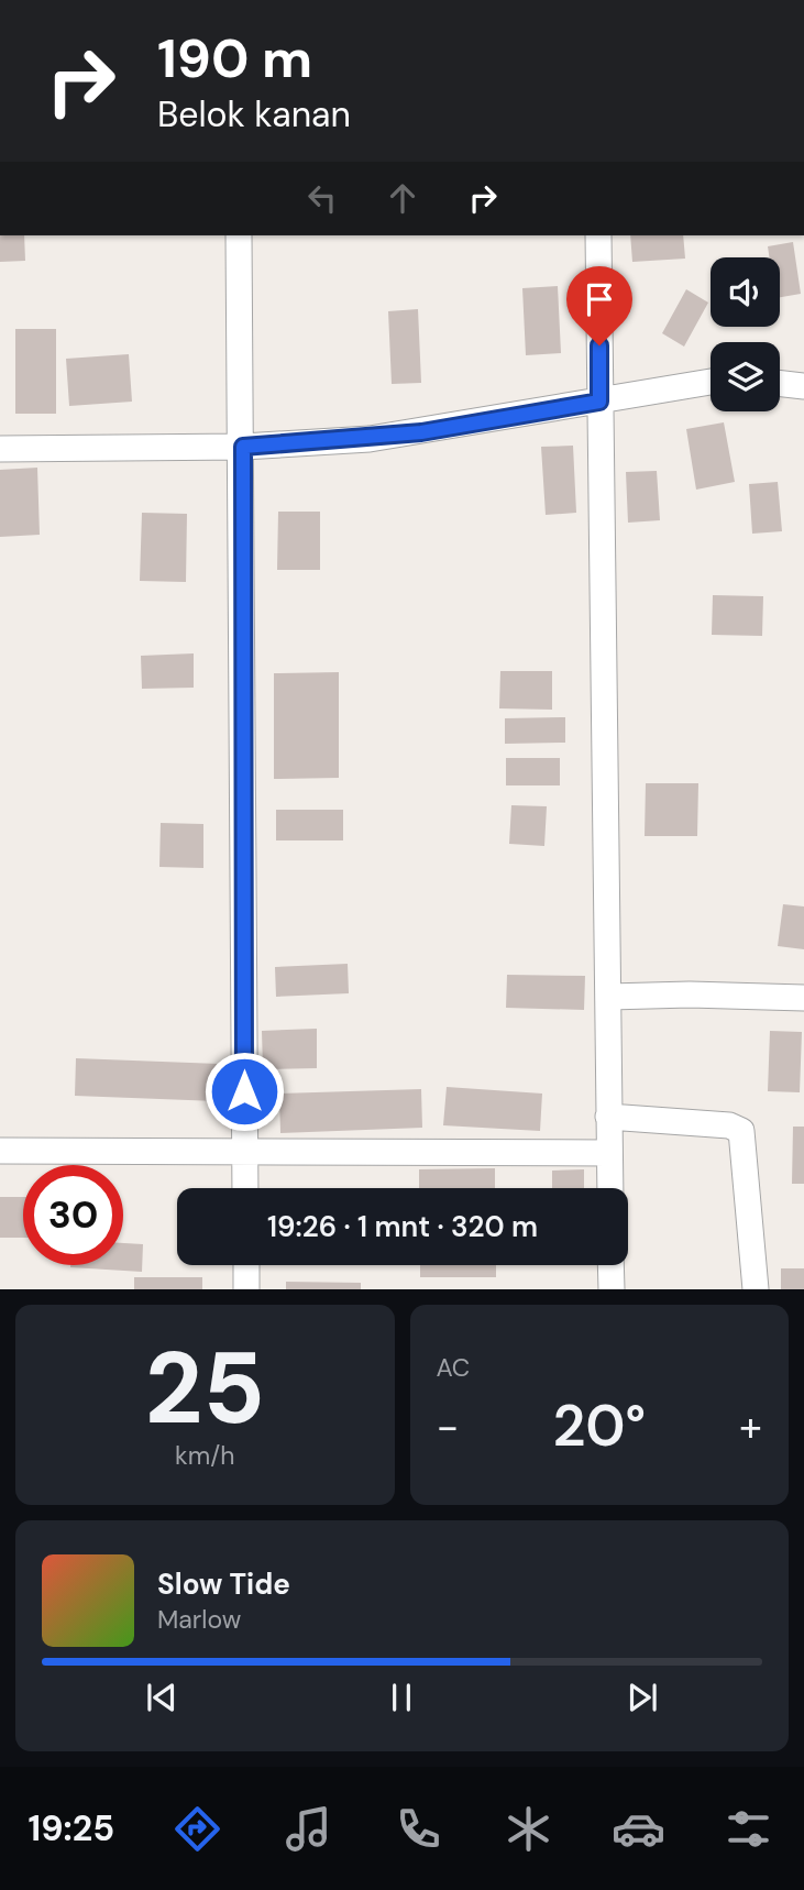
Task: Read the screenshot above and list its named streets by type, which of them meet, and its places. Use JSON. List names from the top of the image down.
{
  "page": {
    "turn": ["190 m", "Belok kanan"],
    "limit": "30",
    "trip": "19:26 · 1 mnt · 320 m",
    "tile": [
      ["25", "km/h"],
      "AC"
    ],
    "heat": ["−", "20°", "+"],
    "song": ["Slow Tide", "Marlow"],
    "tabs": "19:25"
  }
}
